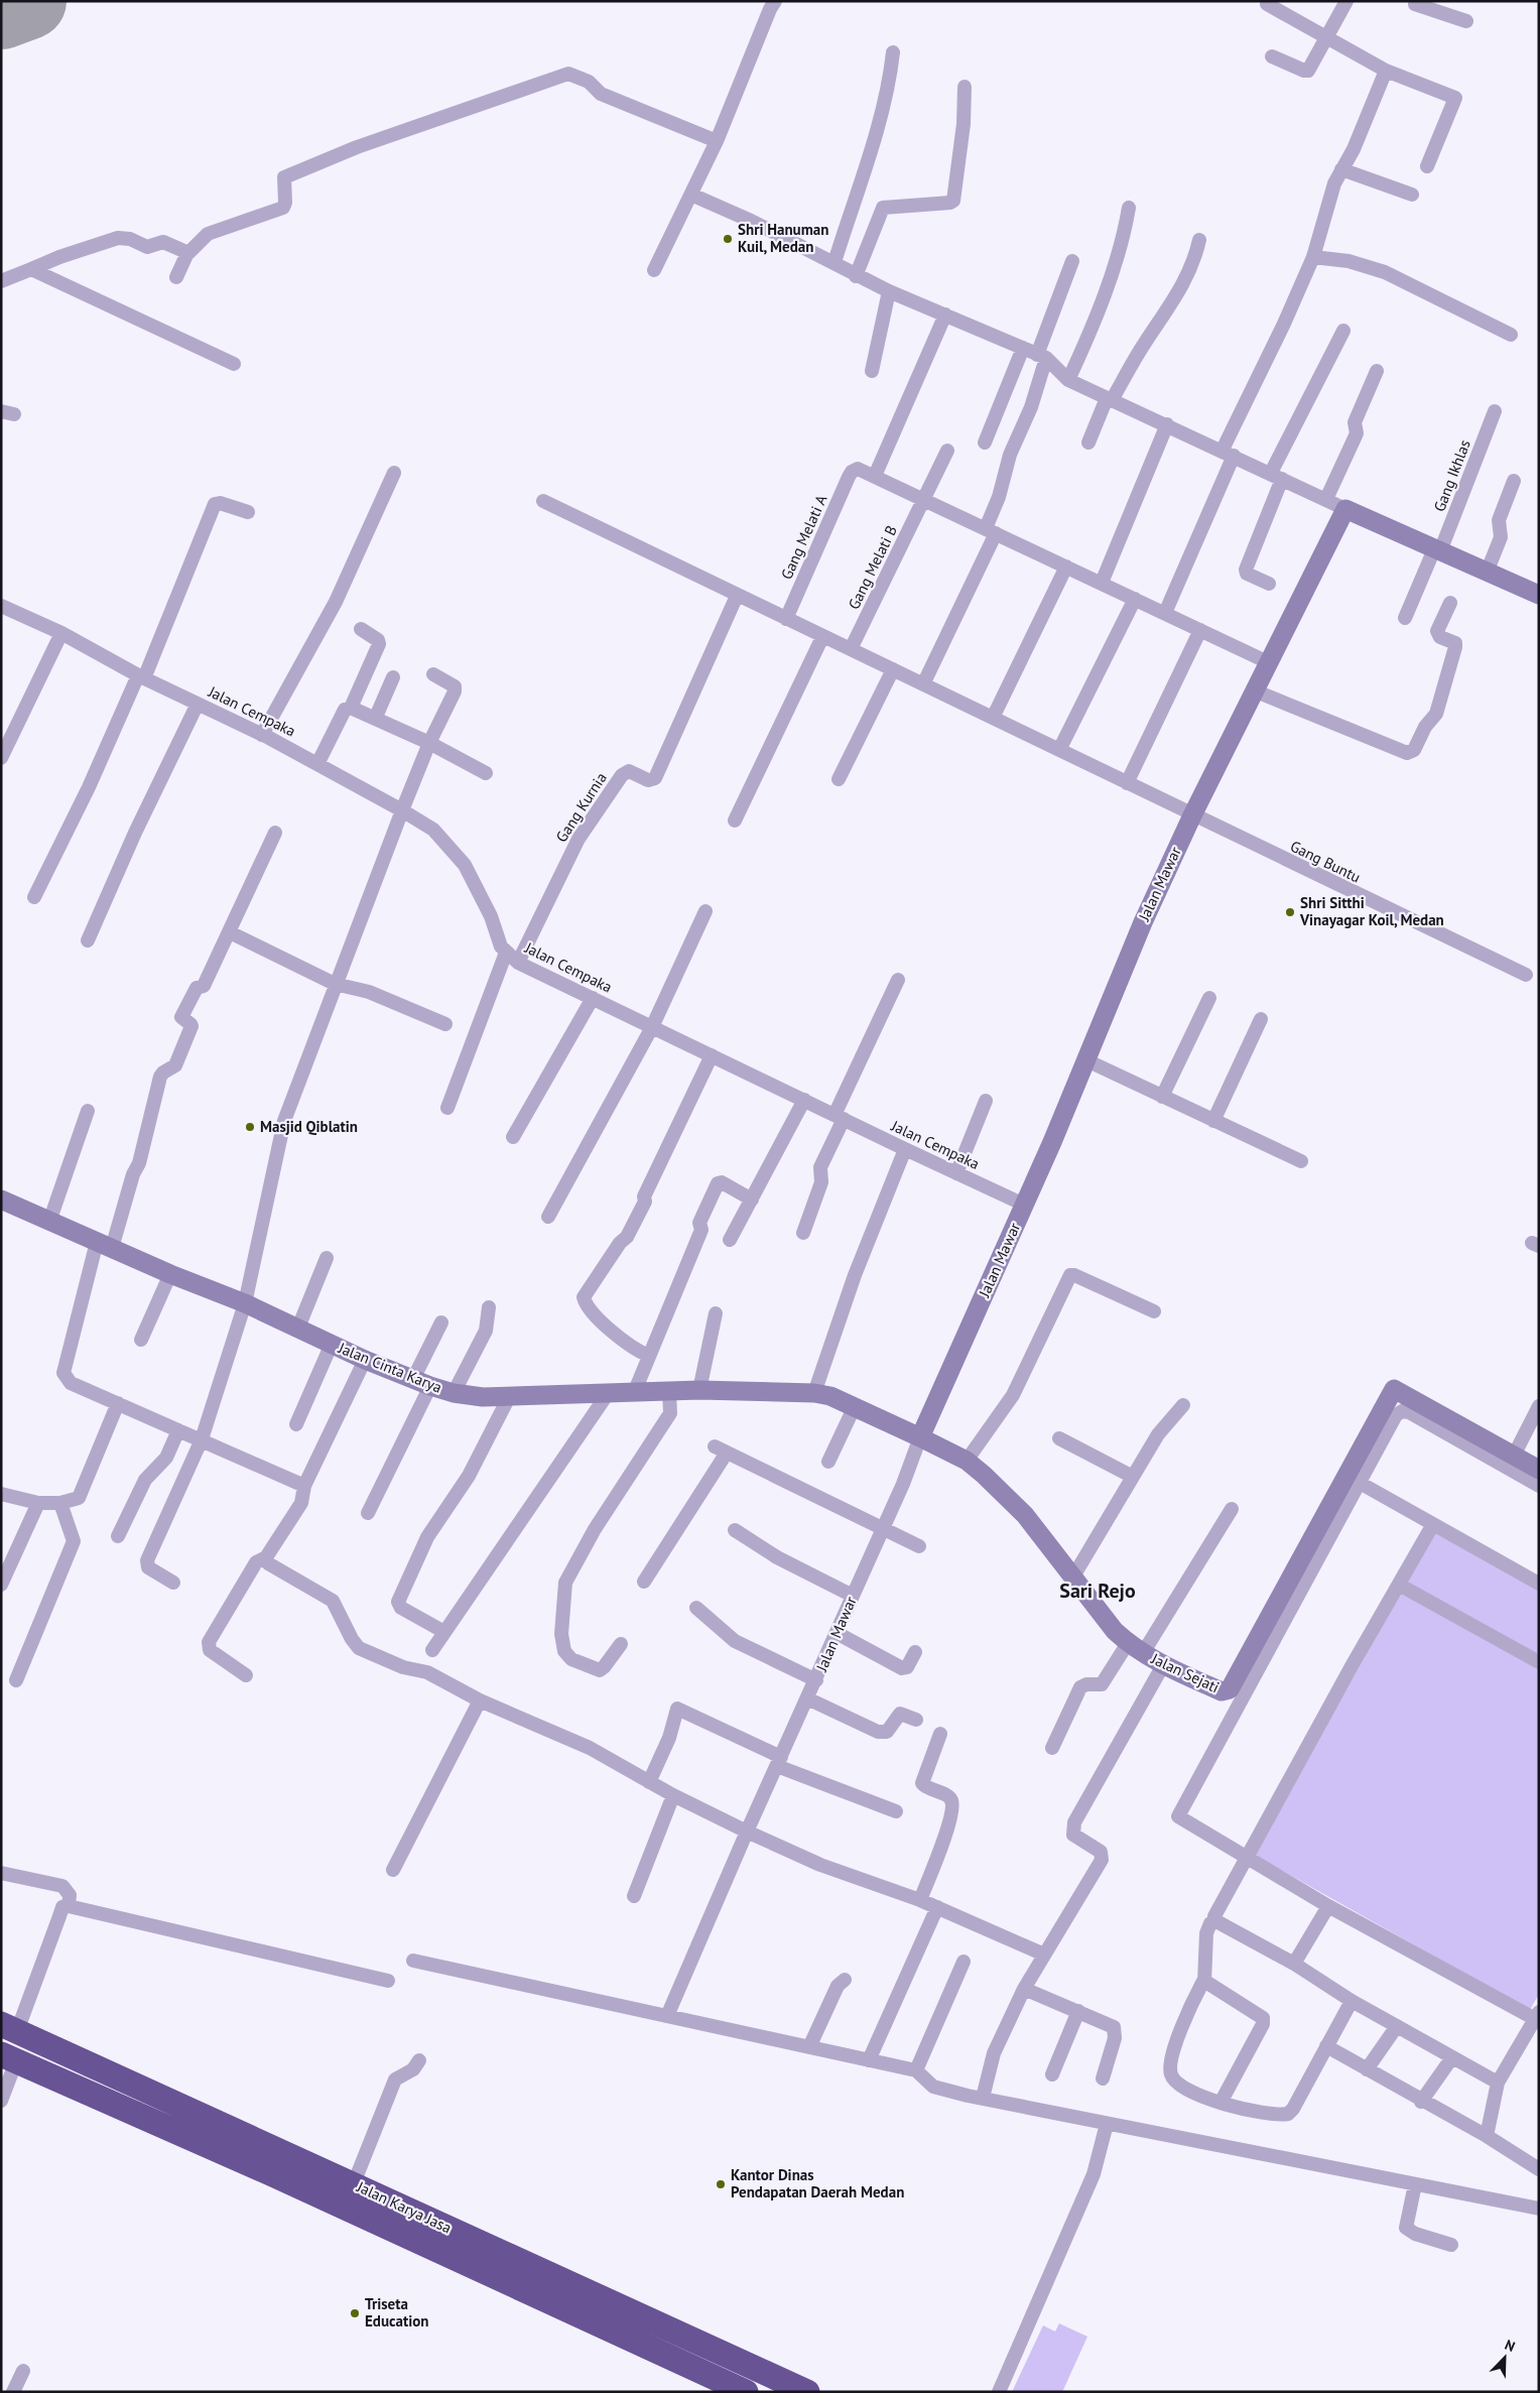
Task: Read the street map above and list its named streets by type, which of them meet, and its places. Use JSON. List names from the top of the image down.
{
  "streets": {
    "highway": ["Jalan Karya Jasa"],
    "street": [
      "Gang Ikhlas",
      "Gang Melati A",
      "Gang Melati B",
      "Jalan Cempaka",
      "Gang Kurnia",
      "Gang Buntu",
      "Jalan Mawar",
      "Jalan Cinta Karya",
      "Jalan Sejati"
    ]
  },
  "crossings": [
    ["Gang Melati A", "Gang Buntu"],
    ["Gang Melati B", "Gang Buntu"],
    ["Jalan Cempaka", "Gang Kurnia"],
    ["Jalan Cempaka", "Jalan Mawar"],
    ["Gang Kurnia", "Gang Buntu"],
    ["Gang Buntu", "Jalan Mawar"],
    ["Jalan Mawar", "Jalan Cinta Karya"],
    ["Jalan Mawar", "Jalan Sejati"],
    ["Jalan Cinta Karya", "Jalan Sejati"]
  ],
  "districts": ["Sari Rejo"],
  "places": [
    "Shri Hanuman Kuil, Medan",
    "Shri Sitthi Vinayagar Koil, Medan",
    "Masjid Qiblatin",
    "Kantor Dinas Pendapatan Daerah Medan",
    "Triseta Education"
  ],
  "north": "top right"
}
